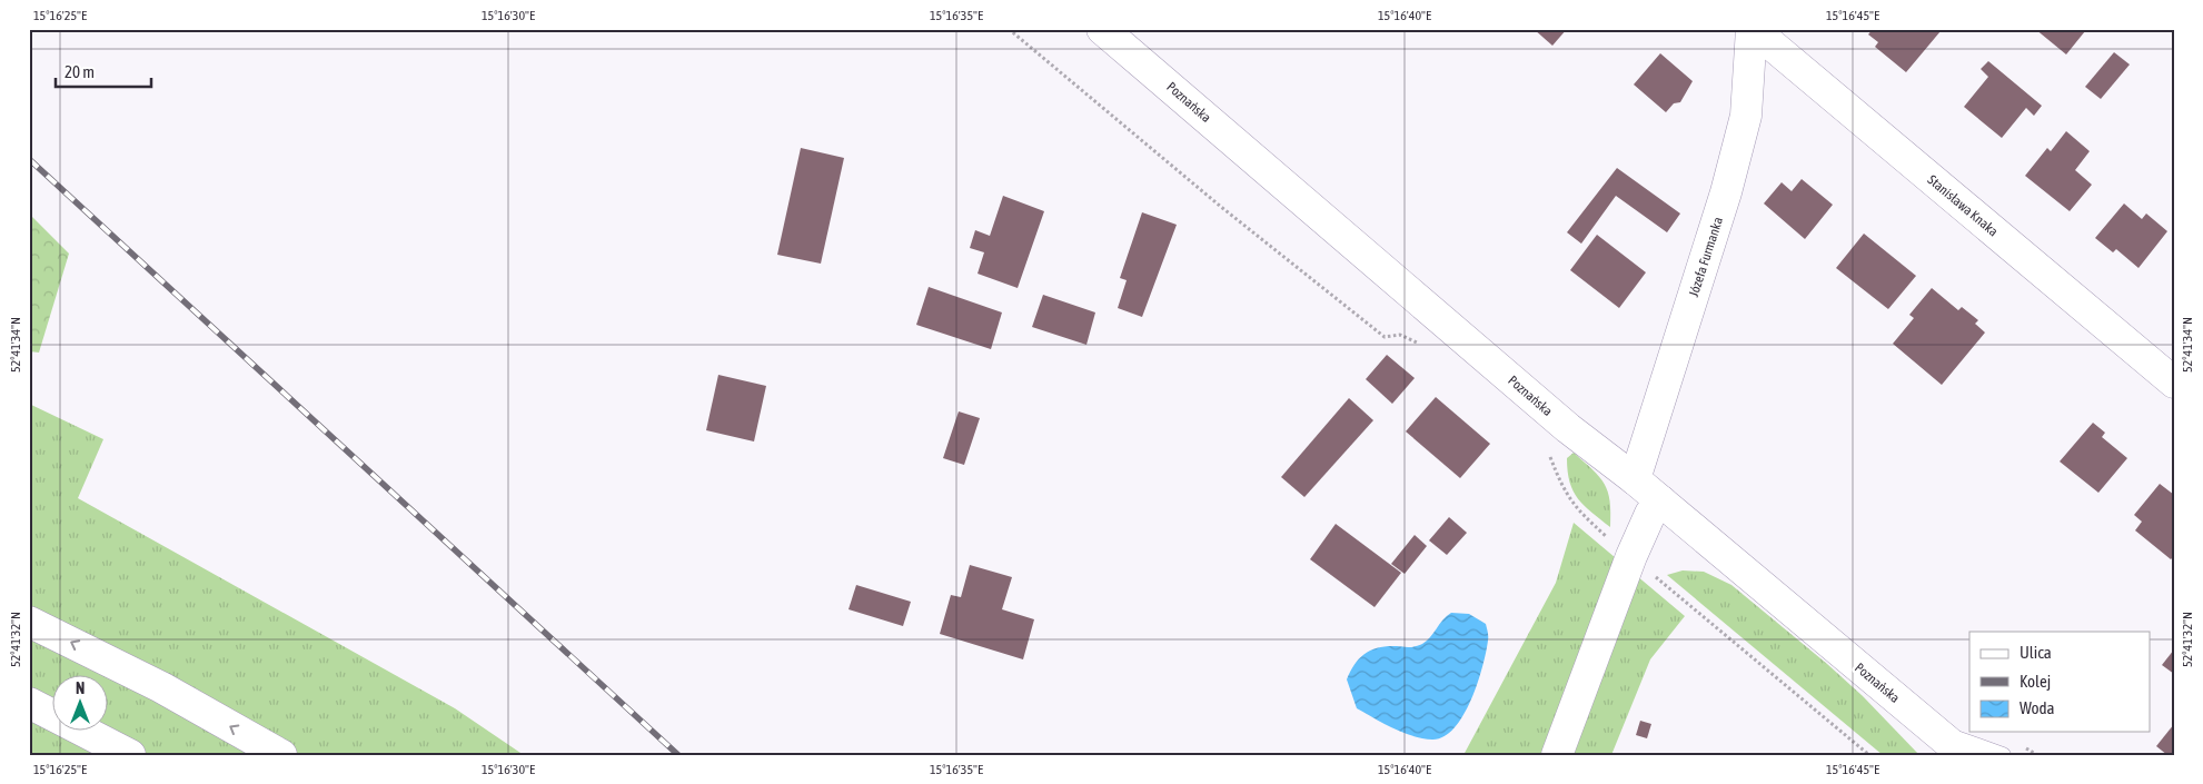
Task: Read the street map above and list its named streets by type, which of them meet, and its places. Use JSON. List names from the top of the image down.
{
  "streets": {
    "main road": ["Poznańska", "Stanisława Knaka", "Józefa Furmanka"]
  },
  "crossings": [
    ["Poznańska", "Józefa Furmanka"],
    ["Stanisława Knaka", "Józefa Furmanka"]
  ],
  "legend": ["Ulica", "Kolej", "Woda"],
  "scale_bar": "20 m",
  "north": "top",
  "coordinates": [
    "15°16'25\"E",
    "15°16'30\"E",
    "15°16'35\"E",
    "15°16'40\"E",
    "15°16'45\"E",
    "52°41'34\"N",
    "52°41'32\"N"
  ]
}
